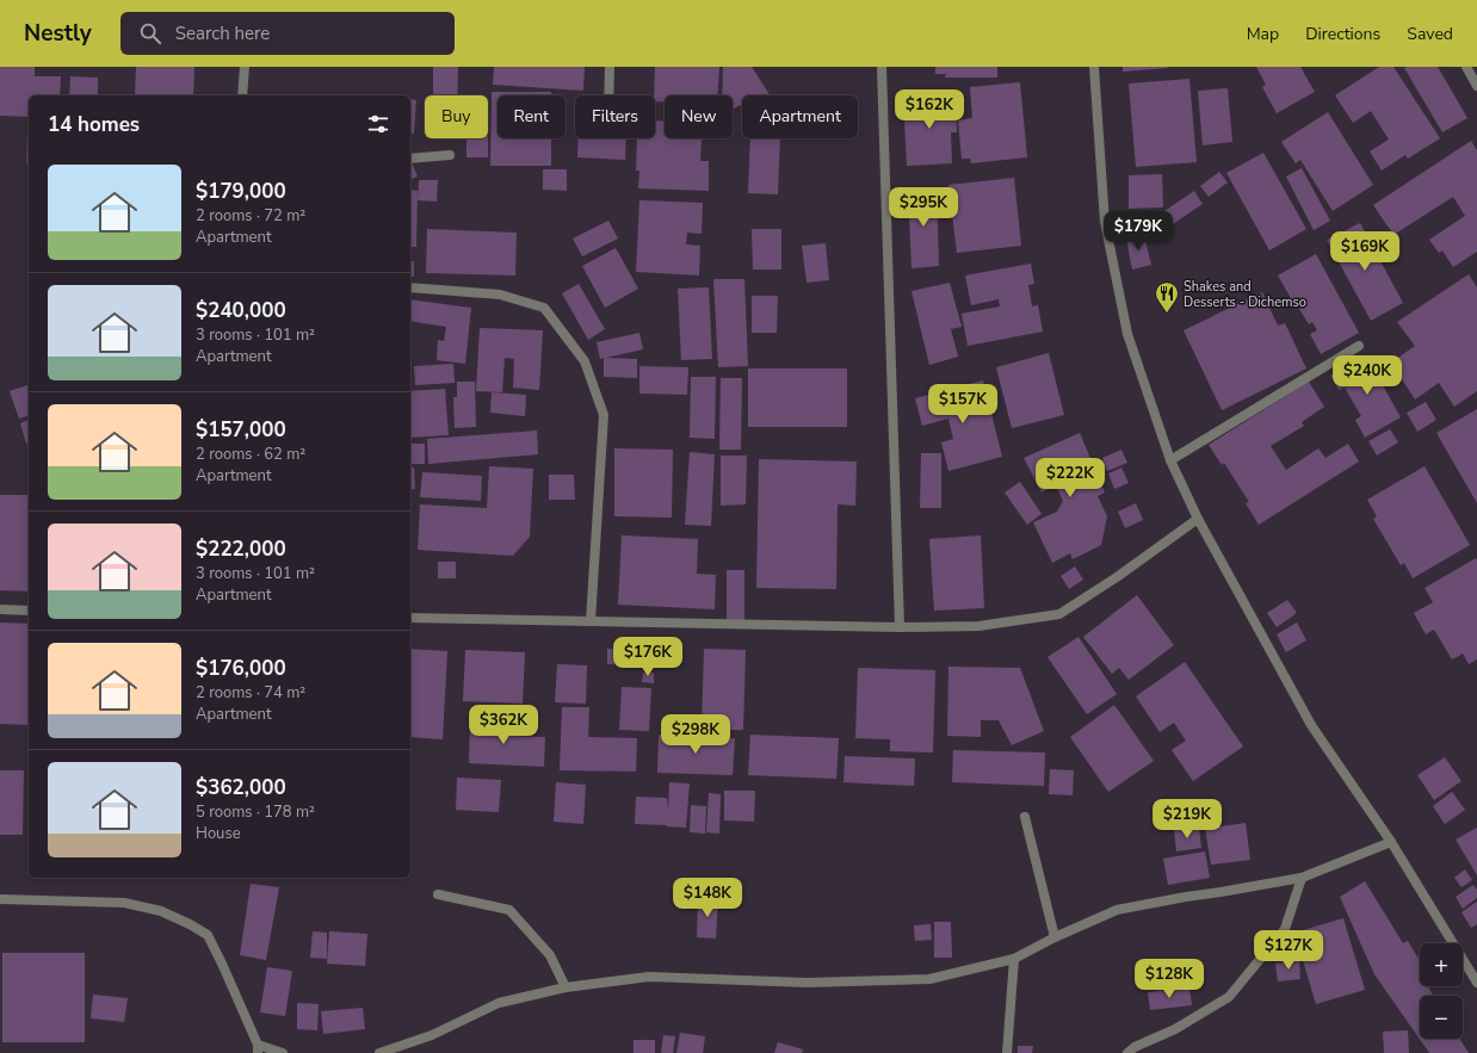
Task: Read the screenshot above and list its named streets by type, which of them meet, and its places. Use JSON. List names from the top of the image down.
{
  "places": {
    "restaurant": ["Shakes and Desserts - Dichemso"]
  },
  "page": {
    "header": "Nestly",
    "search": "Search here",
    "nav": ["Map", "Directions", "Saved"],
    "price": [
      "$162K",
      "$295K",
      "$179K",
      "$169K",
      "$240K",
      "$157K",
      "$222K",
      "$176K",
      "$362K",
      "$298K",
      "$219K",
      "$148K",
      "$127K",
      "$128K"
    ],
    "chip": [
      "Buy",
      "Rent",
      "Filters",
      "New",
      "Apartment"
    ],
    "heading": "14 homes",
    "list": [
      {
        "name": "$179,000",
        "note": "2 rooms · 72 m² · Apartment"
      },
      {
        "name": "$240,000",
        "note": "3 rooms · 101 m² · Apartment"
      },
      {
        "name": "$157,000",
        "note": "2 rooms · 62 m² · Apartment"
      },
      {
        "name": "$222,000",
        "note": "3 rooms · 101 m² · Apartment"
      },
      {
        "name": "$176,000",
        "note": "2 rooms · 74 m² · Apartment"
      },
      {
        "name": "$362,000",
        "note": "5 rooms · 178 m² · House"
      }
    ],
    "map_buttons": ["+", "−"]
  }
}
